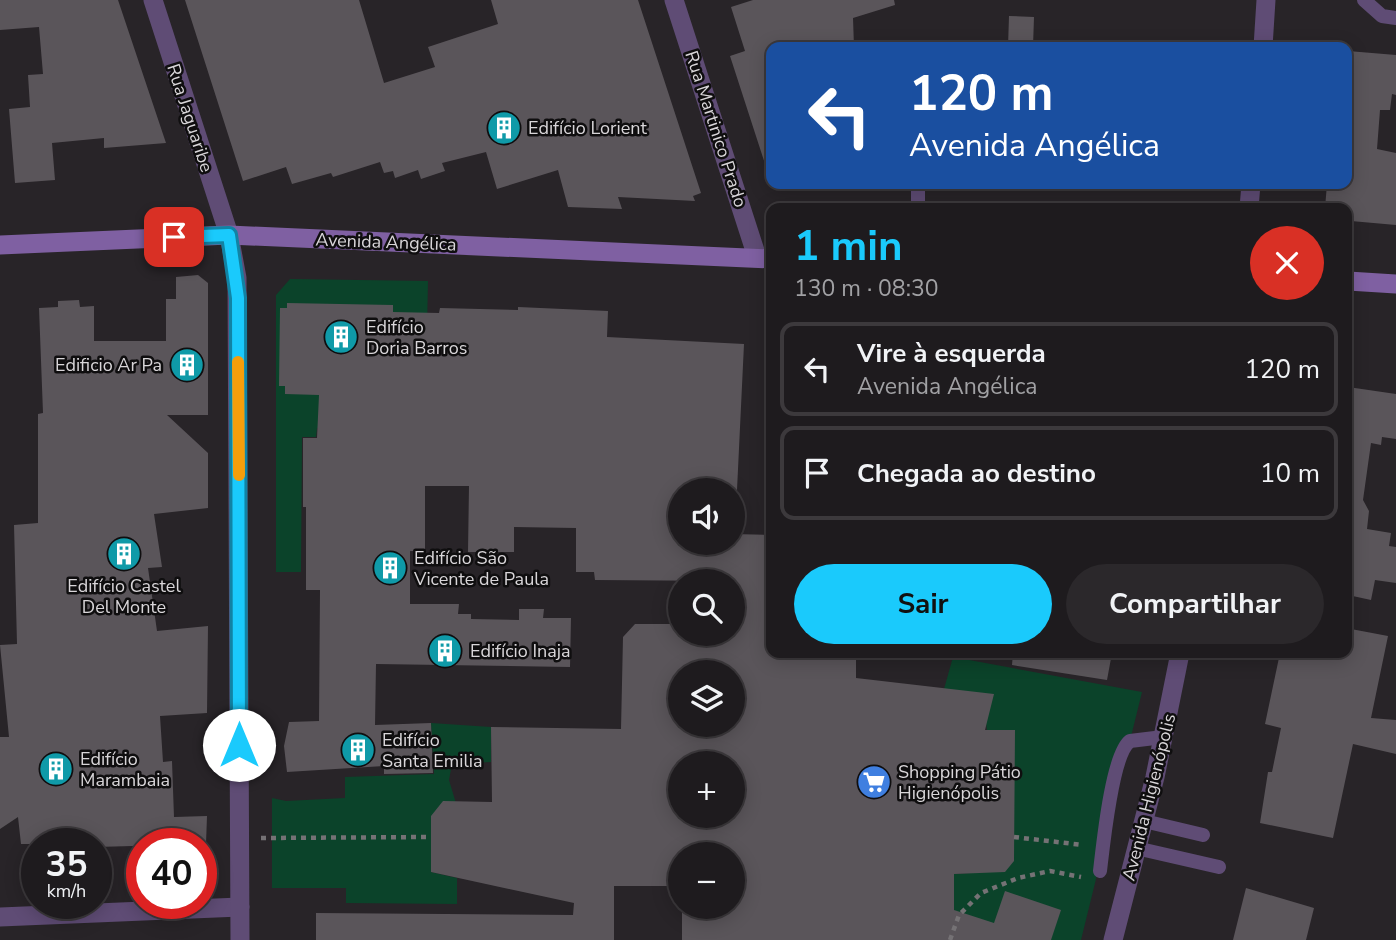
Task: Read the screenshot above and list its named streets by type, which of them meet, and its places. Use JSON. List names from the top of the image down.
{
  "streets": {
    "main road": ["Avenida Angélica"],
    "street": ["Rua Jaguaribe", "Rua Martinico Prado", "Avenida Higienópolis"]
  },
  "crossings": [
    ["Rua Jaguaribe", "Avenida Angélica"],
    ["Rua Martinico Prado", "Avenida Angélica"]
  ],
  "places": {
    "building": [
      "Edifício Lorient",
      "Edifício Doria Barros",
      "Edificio Ar Pa",
      "Edifício Castel Del Monte",
      "Edifício São Vicente de Paula",
      "Edifício Inaja",
      "Edifício Santa Emilia",
      "Edifício Marambaia"
    ],
    "supermarket": ["Shopping Pátio Higienópolis"]
  },
  "page": {
    "turn": ["120 m", "Avenida Angélica"],
    "heading": ["1 min", "130 m · 08:30"],
    "list": [
      {
        "name": "Vire à esquerda",
        "note": "Avenida Angélica",
        "value": "120 m"
      },
      {
        "name": "Chegada ao destino",
        "value": "10 m"
      }
    ],
    "map_buttons": ["+", "−"],
    "buttons": ["Sair", "Compartilhar"],
    "speed": "35 km/h",
    "limit": "40"
  }
}
